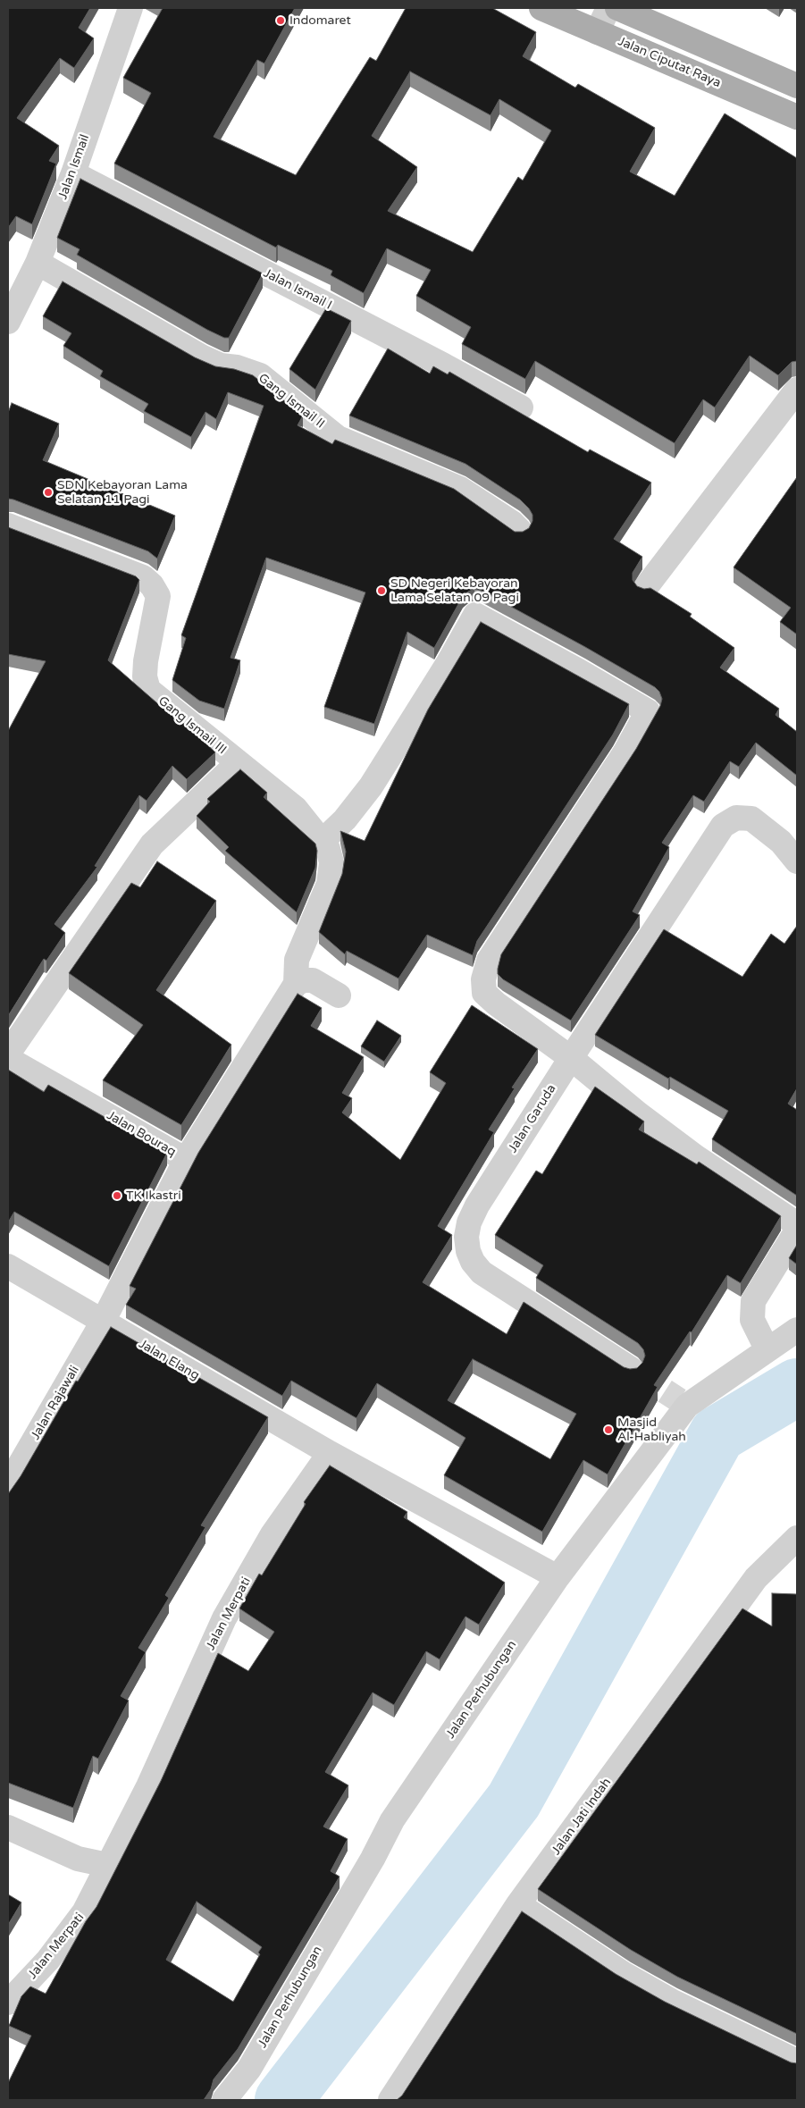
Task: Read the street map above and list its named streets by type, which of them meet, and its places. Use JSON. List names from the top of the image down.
{
  "streets": {
    "main road": ["Jalan Ciputat Raya"],
    "street": [
      "Jalan Ismail",
      "Jalan Ismail I",
      "Gang Ismail II",
      "Gang Ismail III",
      "Jalan Garuda",
      "Jalan Bouraq",
      "Jalan Elang",
      "Jalan Rajawali",
      "Jalan Merpati",
      "Jalan Perhubungan",
      "Jalan Jati Indah"
    ]
  },
  "crossings": [
    ["Jalan Ismail", "Jalan Ismail I"],
    ["Jalan Ismail", "Gang Ismail II"],
    ["Jalan Bouraq", "Jalan Elang"],
    ["Jalan Bouraq", "Jalan Rajawali"],
    ["Jalan Elang", "Jalan Rajawali"],
    ["Jalan Elang", "Jalan Merpati"]
  ],
  "places": [
    "Indomaret",
    "SDN Kebayoran Lama Selatan 11 Pagi",
    "SD Negeri Kebayoran Lama Selatan 09 Pagi",
    "TK Ikastri",
    "Masjid Al-Habliyah"
  ]
}
